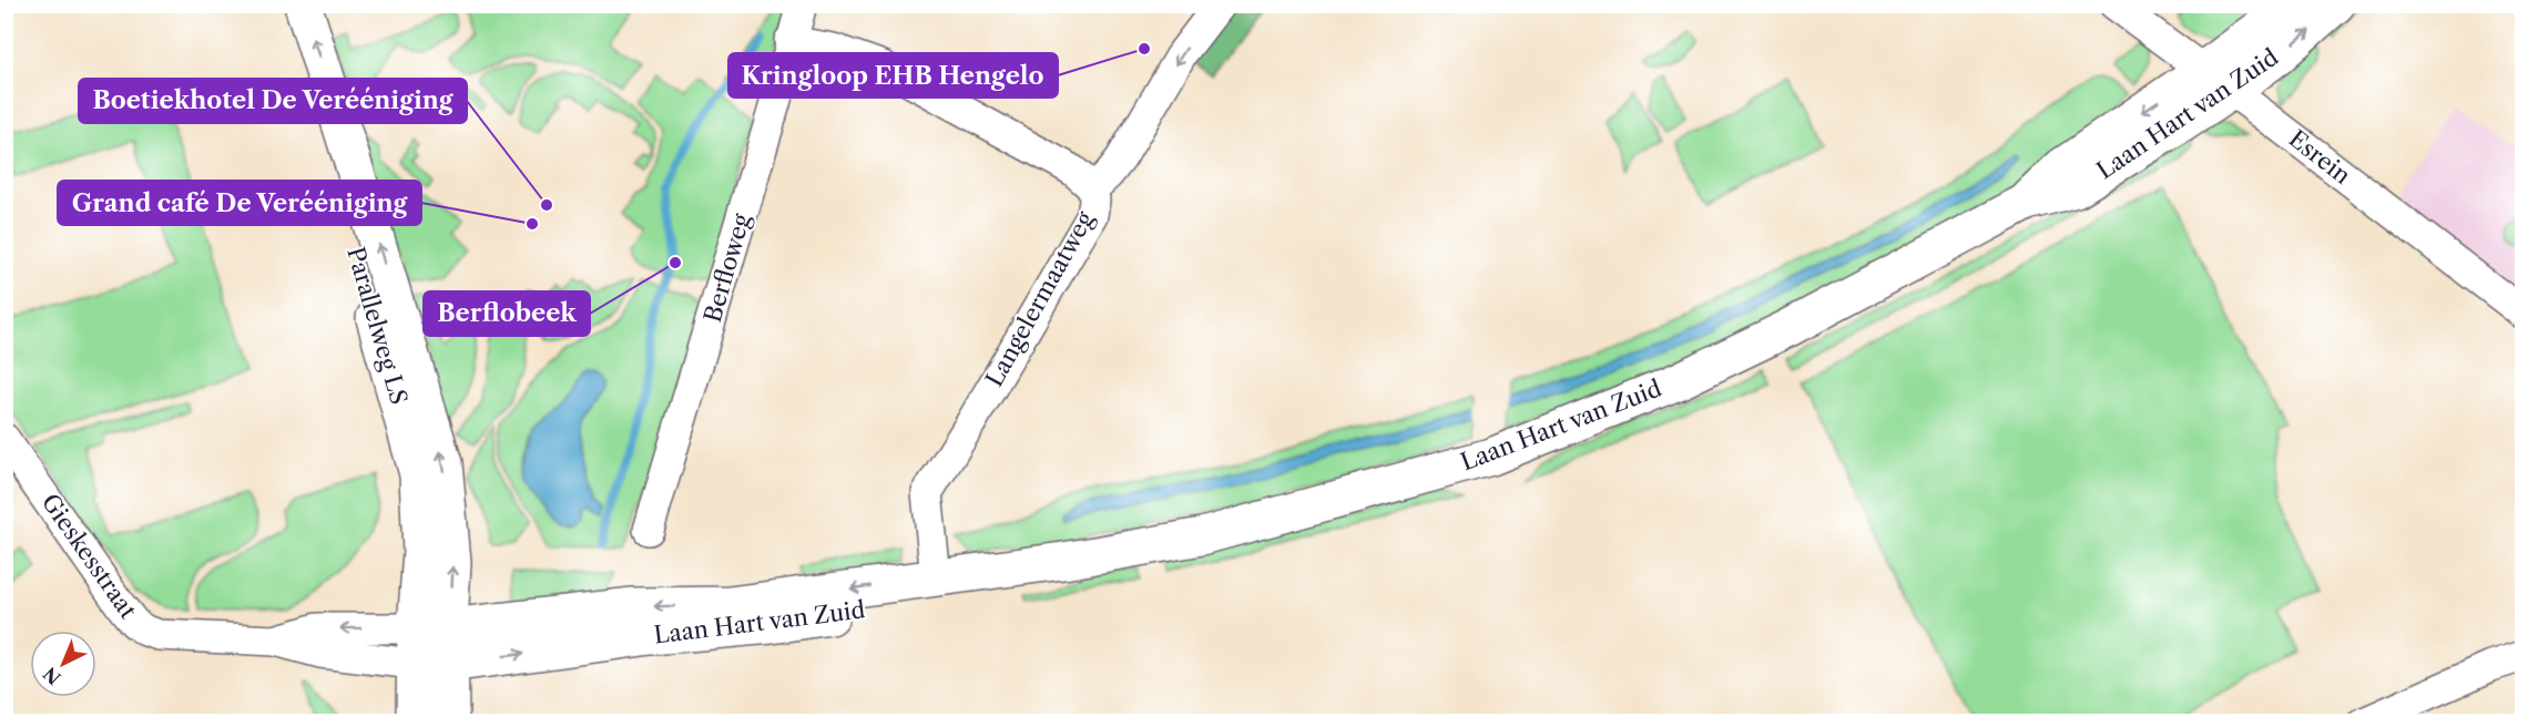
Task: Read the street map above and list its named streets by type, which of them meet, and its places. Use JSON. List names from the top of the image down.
{
  "streets": {
    "main road": ["Laan Hart van Zuid", "Parallelweg LS"],
    "street": [
      "Esrein",
      "Berfloweg",
      "Langelermaatweg",
      "Gieskesstraat"
    ]
  },
  "crossings": [
    ["Laan Hart van Zuid", "Esrein"],
    ["Laan Hart van Zuid", "Langelermaatweg"],
    ["Laan Hart van Zuid", "Gieskesstraat"]
  ],
  "places": [
    "Kringloop EHB Hengelo",
    "Boetiekhotel De Verééniging",
    "Grand café De Verééniging",
    "Berflobeek"
  ],
  "north": "bottom left"
}
